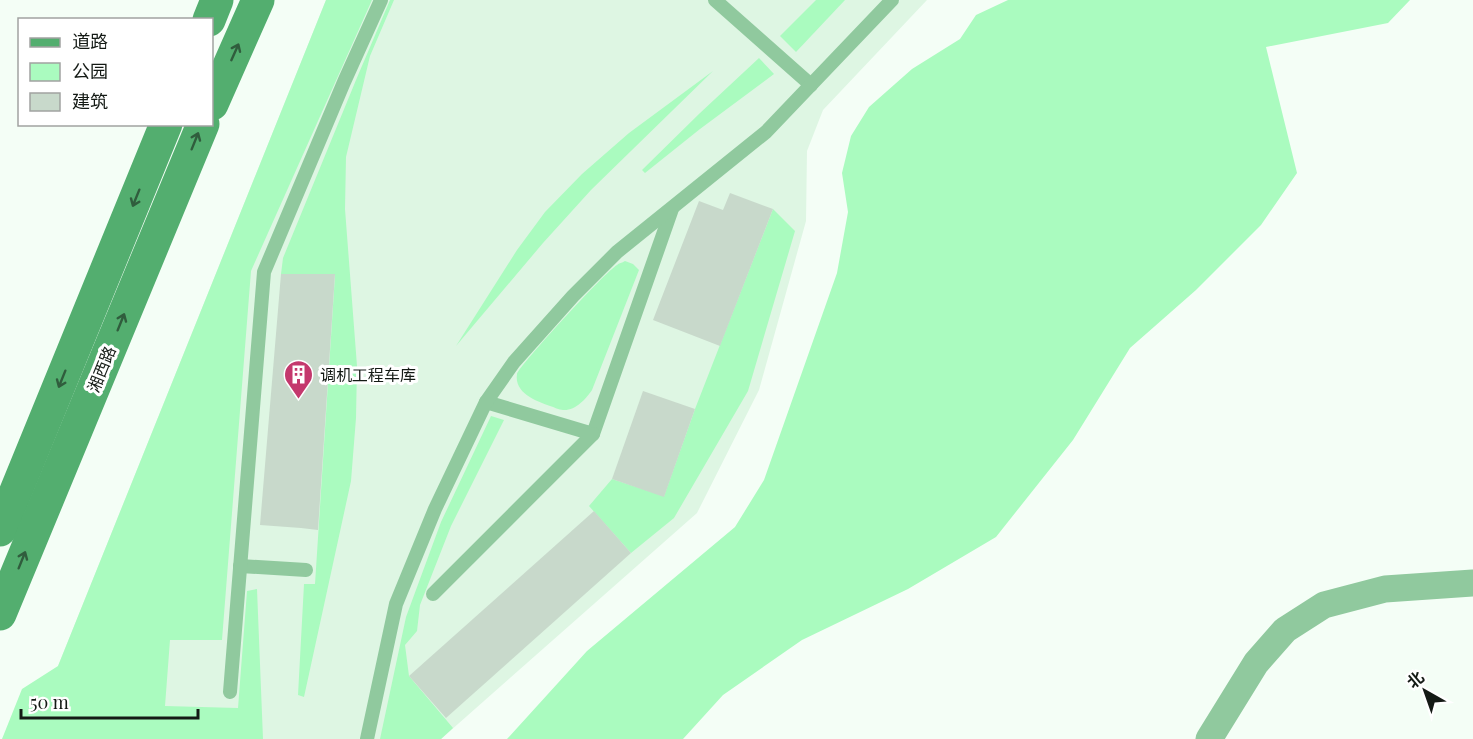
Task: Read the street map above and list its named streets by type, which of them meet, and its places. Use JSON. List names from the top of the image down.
{
  "streets": {
    "street": ["湘西路"]
  },
  "places": {
    "building": ["调机工程车库"]
  },
  "legend": ["道路", "公园", "建筑"],
  "scale_bar": "50 m",
  "north": "top left"
}
